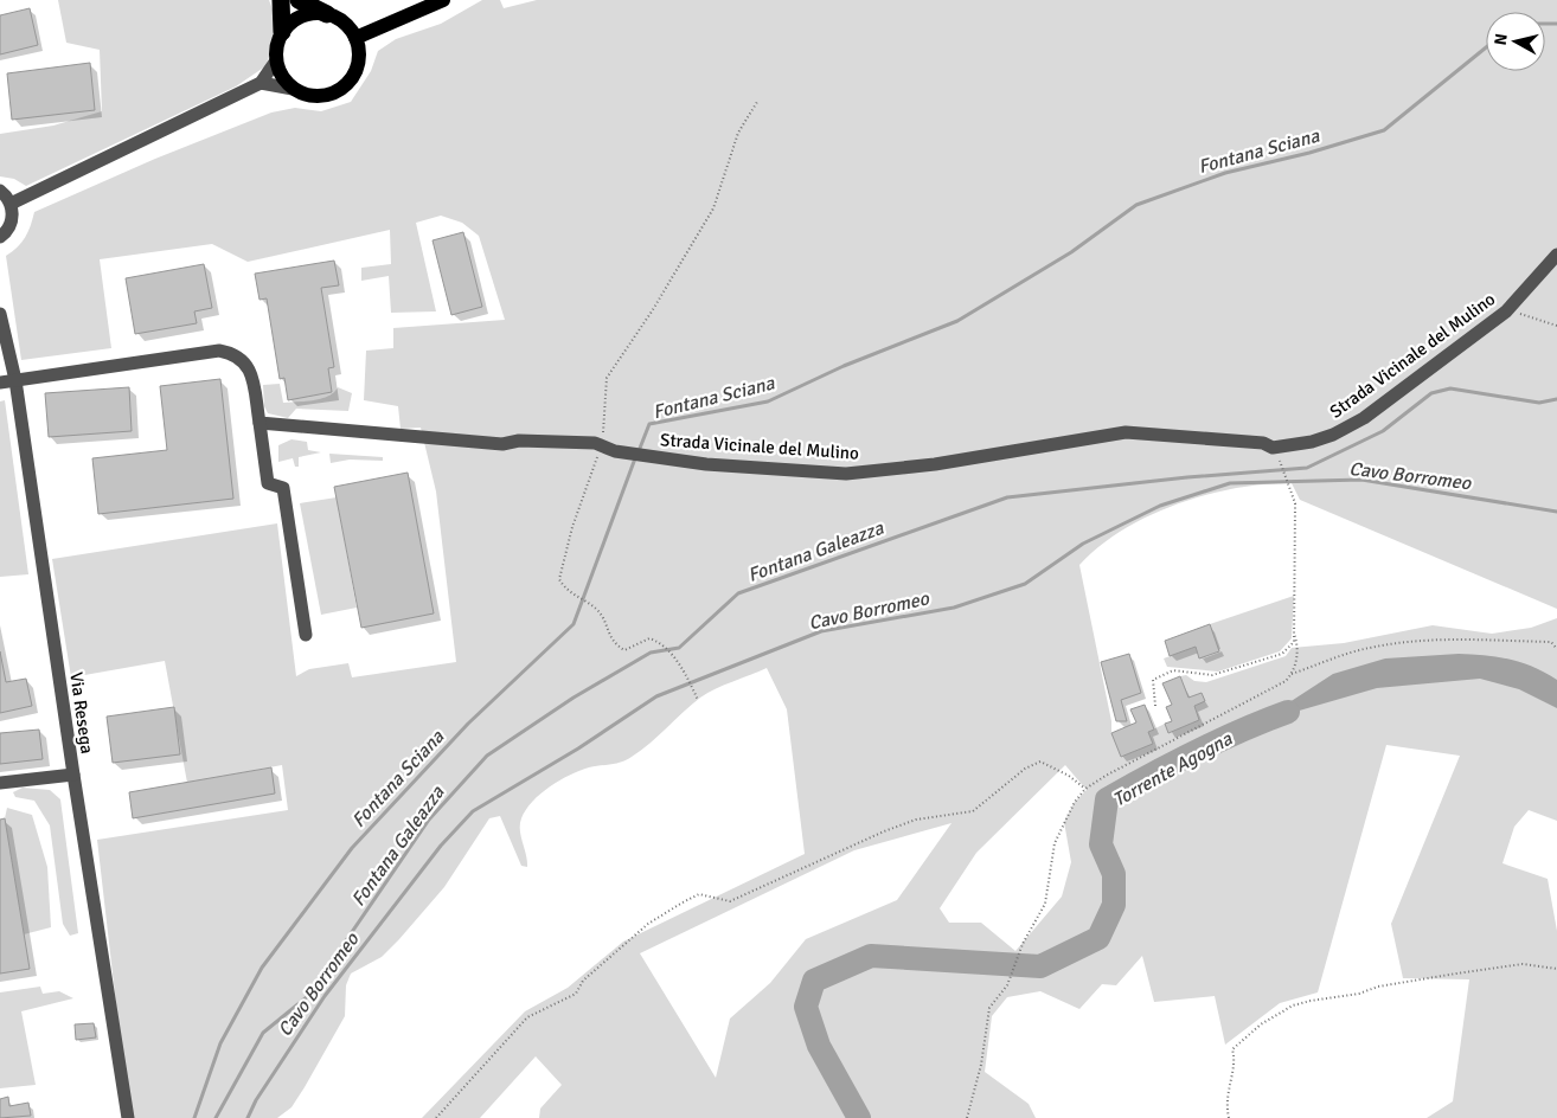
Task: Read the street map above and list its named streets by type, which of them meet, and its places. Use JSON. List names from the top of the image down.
{
  "streets": {
    "street": ["Strada Vicinale del Mulino", "Via Resega"]
  },
  "water": [
    "Fontana Sciana",
    "Cavo Borromeo",
    "Fontana Galeazza",
    "Torrente Agogna"
  ],
  "north": "left"
}
